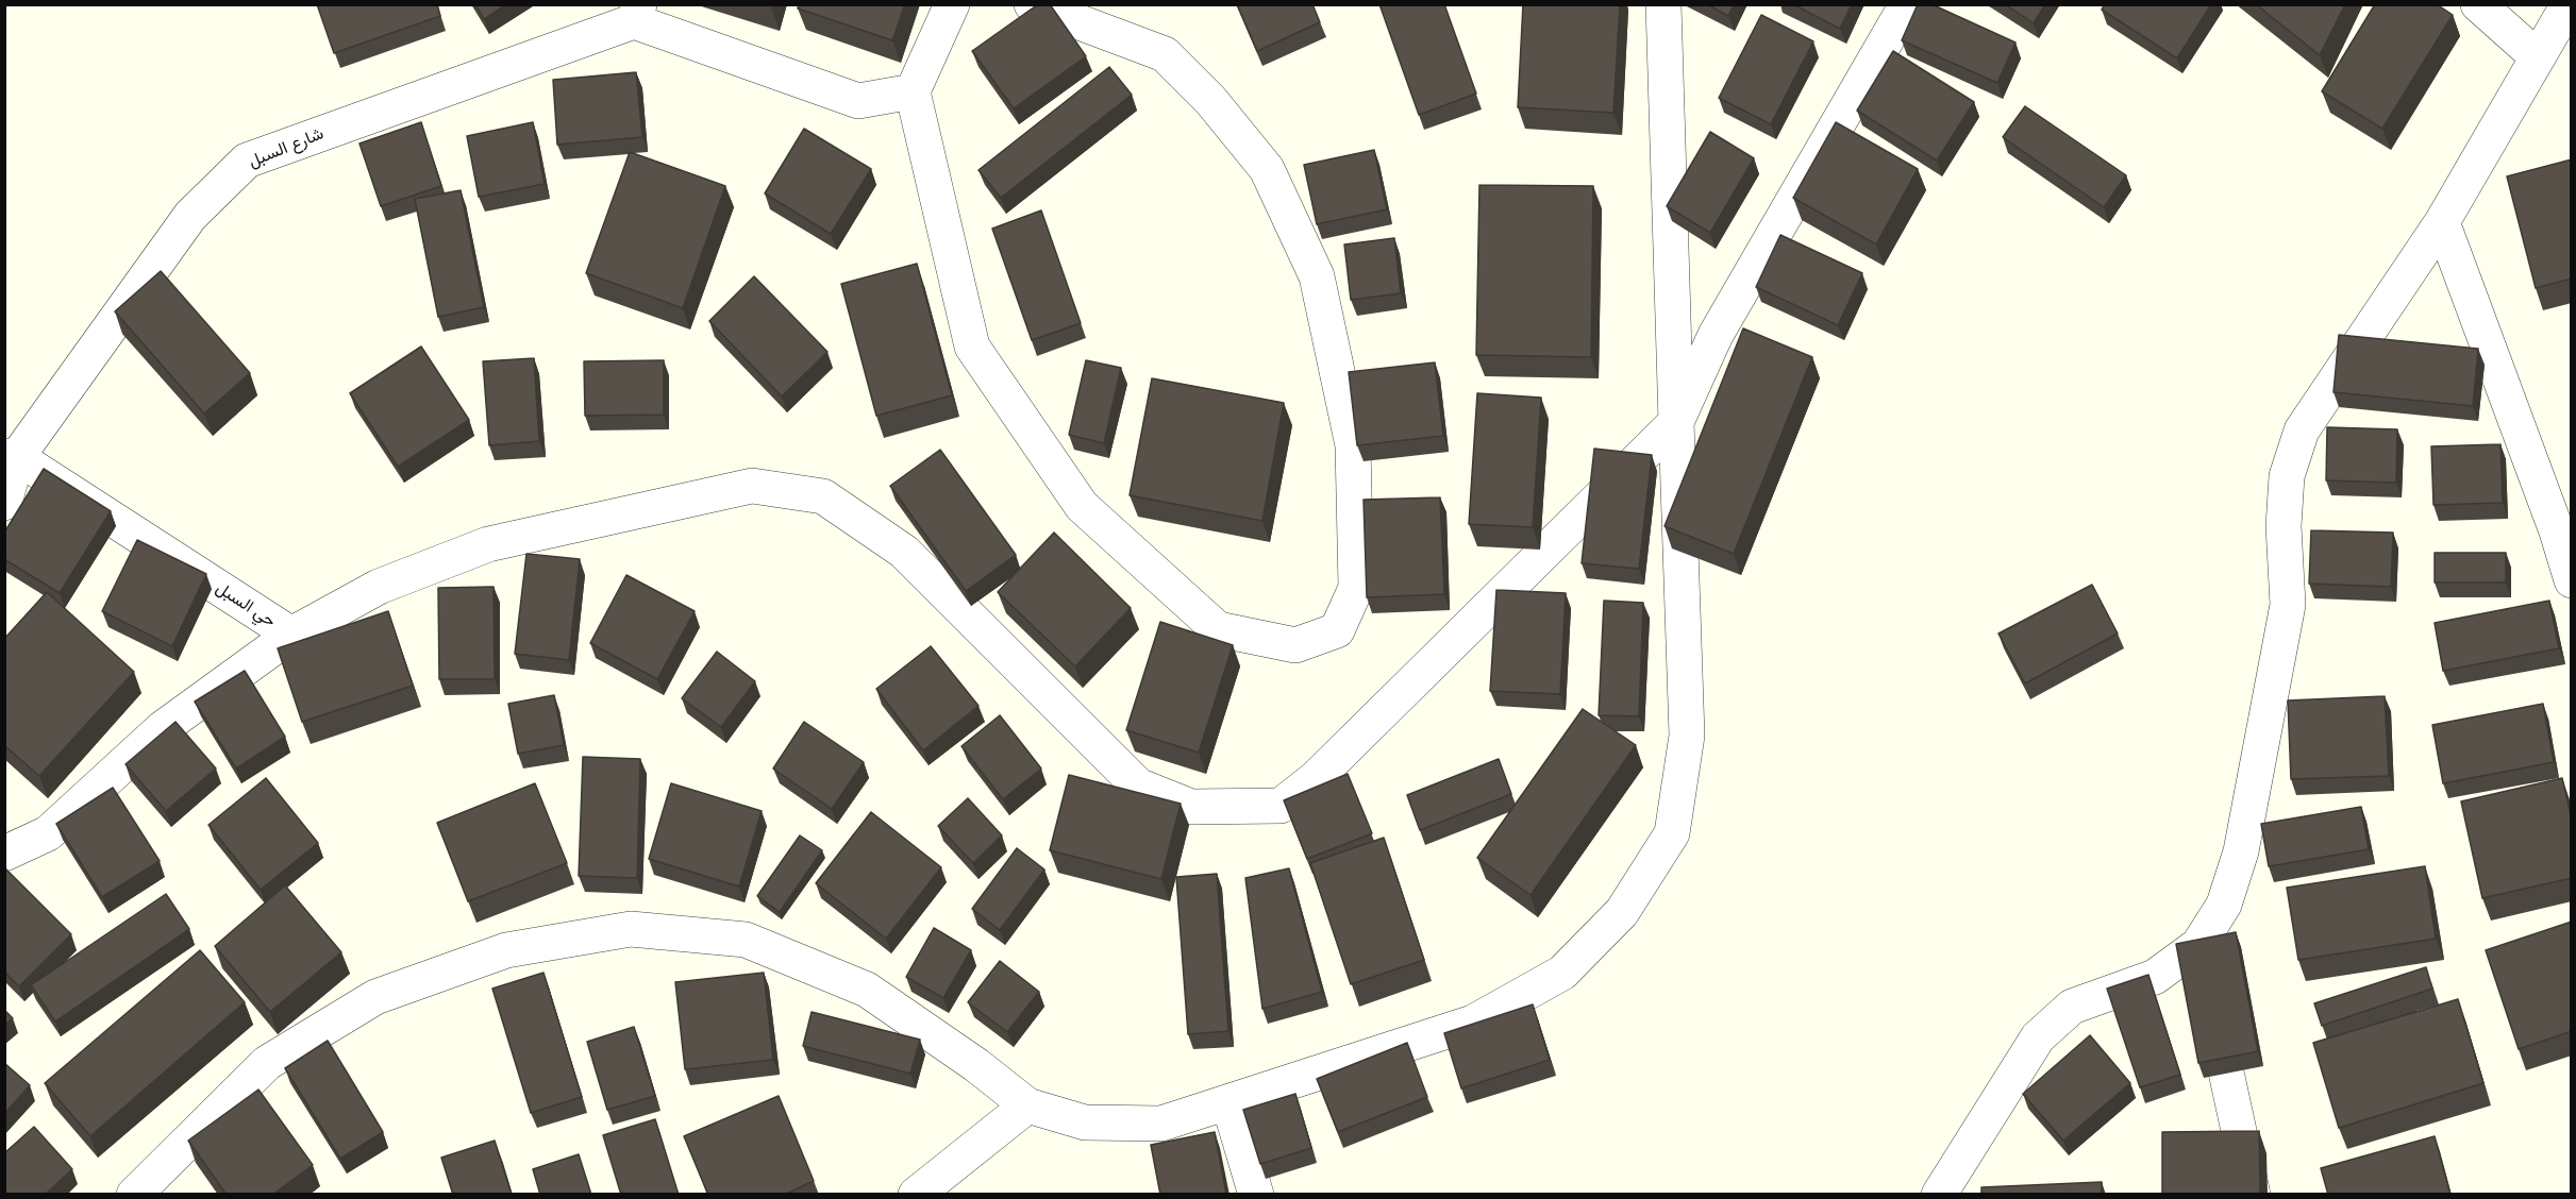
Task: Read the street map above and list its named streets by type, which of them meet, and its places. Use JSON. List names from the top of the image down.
{
  "streets": {
    "street": ["شارع السبل", "حي السبل"]
  },
  "crossings": [
    ["شارع السبل", "حي السبل"]
  ]
}
